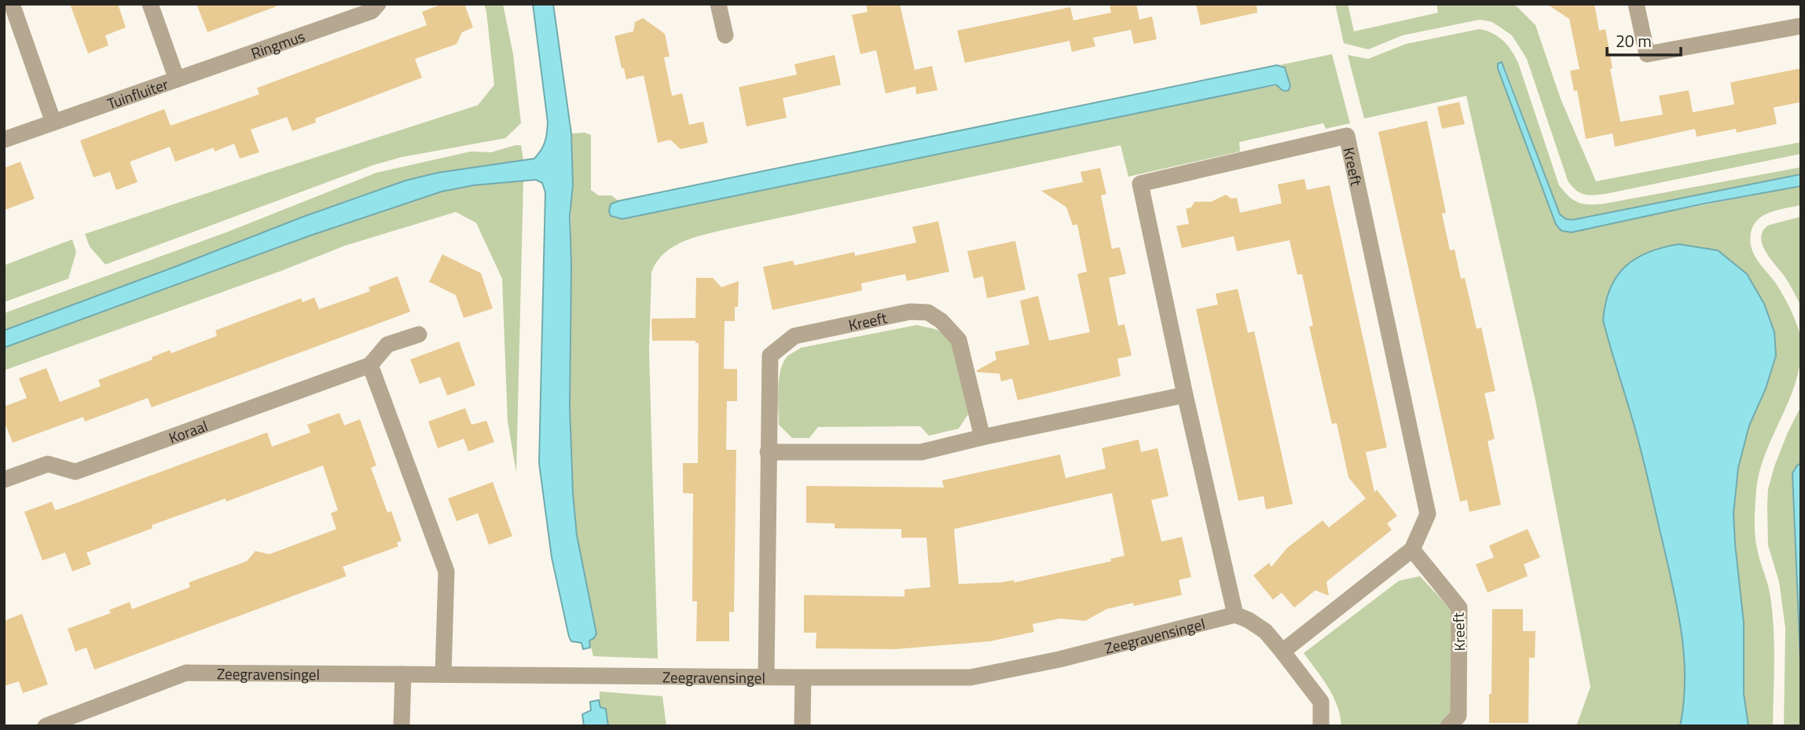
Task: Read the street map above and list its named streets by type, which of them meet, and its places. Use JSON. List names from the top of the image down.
{
  "streets": {
    "street": [
      "Ringmus",
      "Tuinfluiter",
      "Kreeft",
      "Koraal",
      "Zeegravensingel"
    ]
  },
  "crossings": [
    ["Ringmus", "Tuinfluiter"],
    ["Kreeft", "Zeegravensingel"]
  ],
  "scale_bar": "20 m"
}
